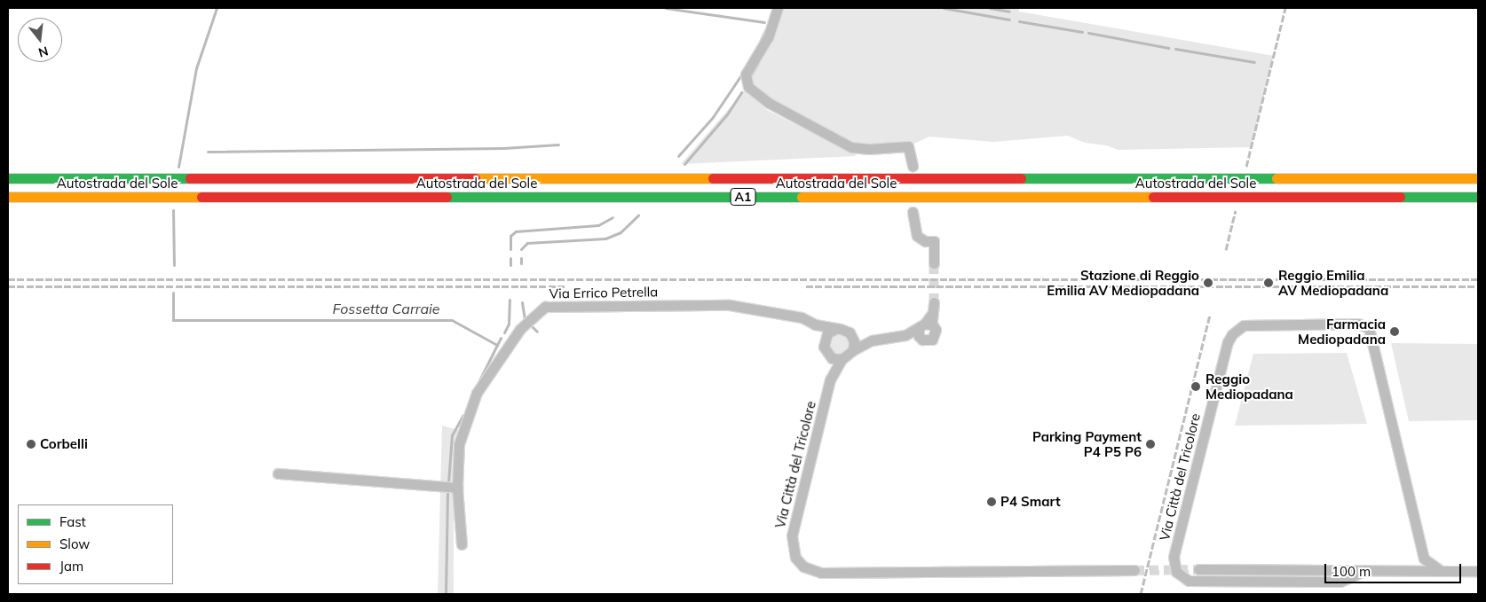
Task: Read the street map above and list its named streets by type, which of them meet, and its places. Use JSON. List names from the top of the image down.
{
  "streets": {
    "highway": ["Autostrada del Sole", "A1"],
    "street": ["Via Errico Petrella", "Via Città del Tricolore"]
  },
  "water": ["Fossetta Carraie"],
  "places": [
    "Stazione di Reggio Emilia AV Mediopadana",
    "Reggio Emilia AV Mediopadana",
    "Farmacia Mediopadana",
    "Reggio Mediopadana",
    "Corbelli",
    "Parking Payment P4 P5 P6",
    "P4 Smart"
  ],
  "legend": ["Fast", "Slow", "Jam"],
  "scale_bar": "100 m",
  "north": "bottom"
}
